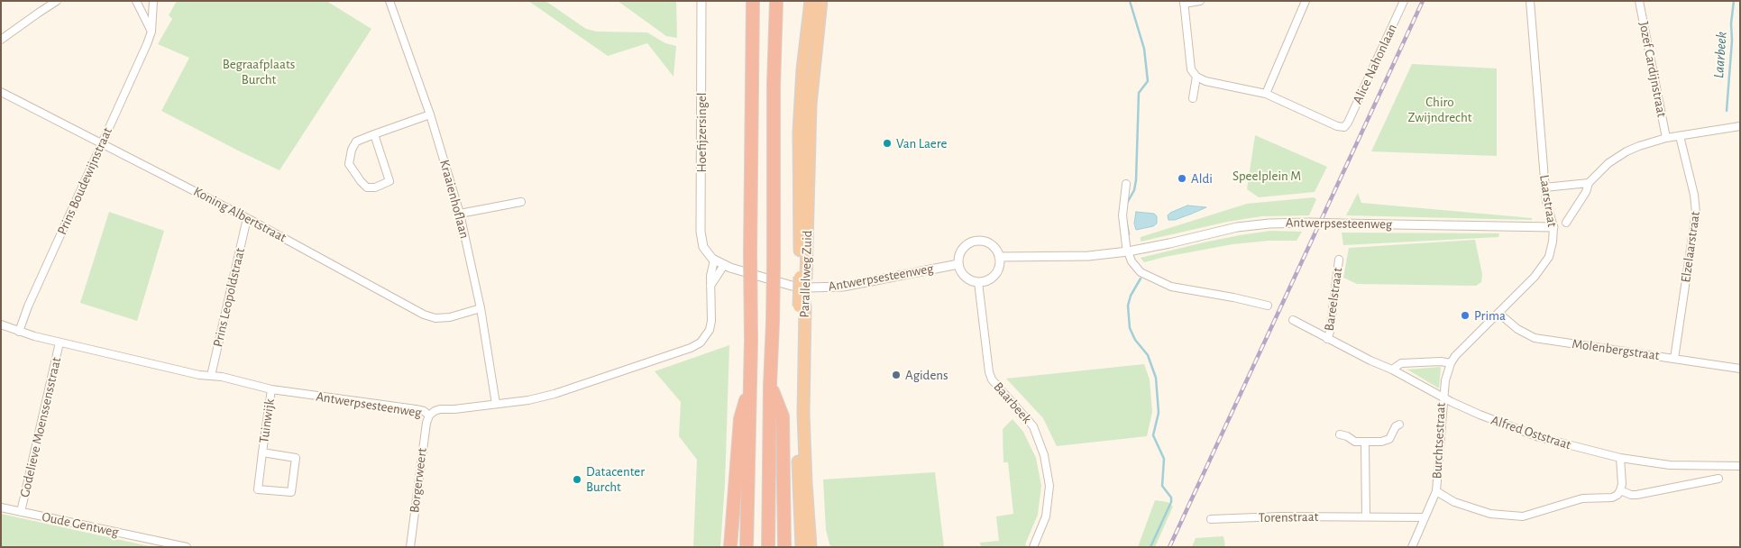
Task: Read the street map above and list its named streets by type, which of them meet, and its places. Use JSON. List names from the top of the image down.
{
  "streets": {
    "highway": ["Parallelweg Zuid"],
    "street": [
      "Alice Nahonlaan",
      "Jozef Cardijnstraat",
      "Hoefijzersingel",
      "Prins Boudewijnstraat",
      "Kraaienhoflaan",
      "Laarstraat",
      "Koning Albertstraat",
      "Antwerpsesteenweg",
      "Elzelaarstraat",
      "Prins Leopoldstraat",
      "Bareelstraat",
      "Molenbergstraat",
      "Baarbeek",
      "Tuinwijk",
      "Godelieve Moenssensstraat",
      "Alfred Oststraat",
      "Burchtsestraat",
      "Borgerweert",
      "Torenstraat",
      "Oude Gentweg"
    ]
  },
  "crossings": [
    ["Hoefijzersingel", "Antwerpsesteenweg"],
    ["Prins Boudewijnstraat", "Koning Albertstraat"],
    ["Prins Boudewijnstraat", "Antwerpsesteenweg"],
    ["Kraaienhoflaan", "Koning Albertstraat"],
    ["Kraaienhoflaan", "Antwerpsesteenweg"],
    ["Laarstraat", "Antwerpsesteenweg"],
    ["Laarstraat", "Molenbergstraat"],
    ["Laarstraat", "Alfred Oststraat"],
    ["Laarstraat", "Burchtsestraat"],
    ["Koning Albertstraat", "Prins Leopoldstraat"],
    ["Antwerpsesteenweg", "Prins Leopoldstraat"],
    ["Antwerpsesteenweg", "Baarbeek"],
    ["Antwerpsesteenweg", "Tuinwijk"],
    ["Antwerpsesteenweg", "Godelieve Moenssensstraat"],
    ["Antwerpsesteenweg", "Borgerweert"],
    ["Elzelaarstraat", "Molenbergstraat"],
    ["Bareelstraat", "Burchtsestraat"],
    ["Godelieve Moenssensstraat", "Oude Gentweg"],
    ["Alfred Oststraat", "Burchtsestraat"]
  ],
  "water": ["Laarbeek"],
  "parks": ["Begraafplaats Burcht", "Chiro Zwijndrecht", "Speelplein M"],
  "places": [
    "Van Laere",
    "Aldi",
    "Prima",
    "Agidens",
    "Datacenter Burcht"
  ]
}
